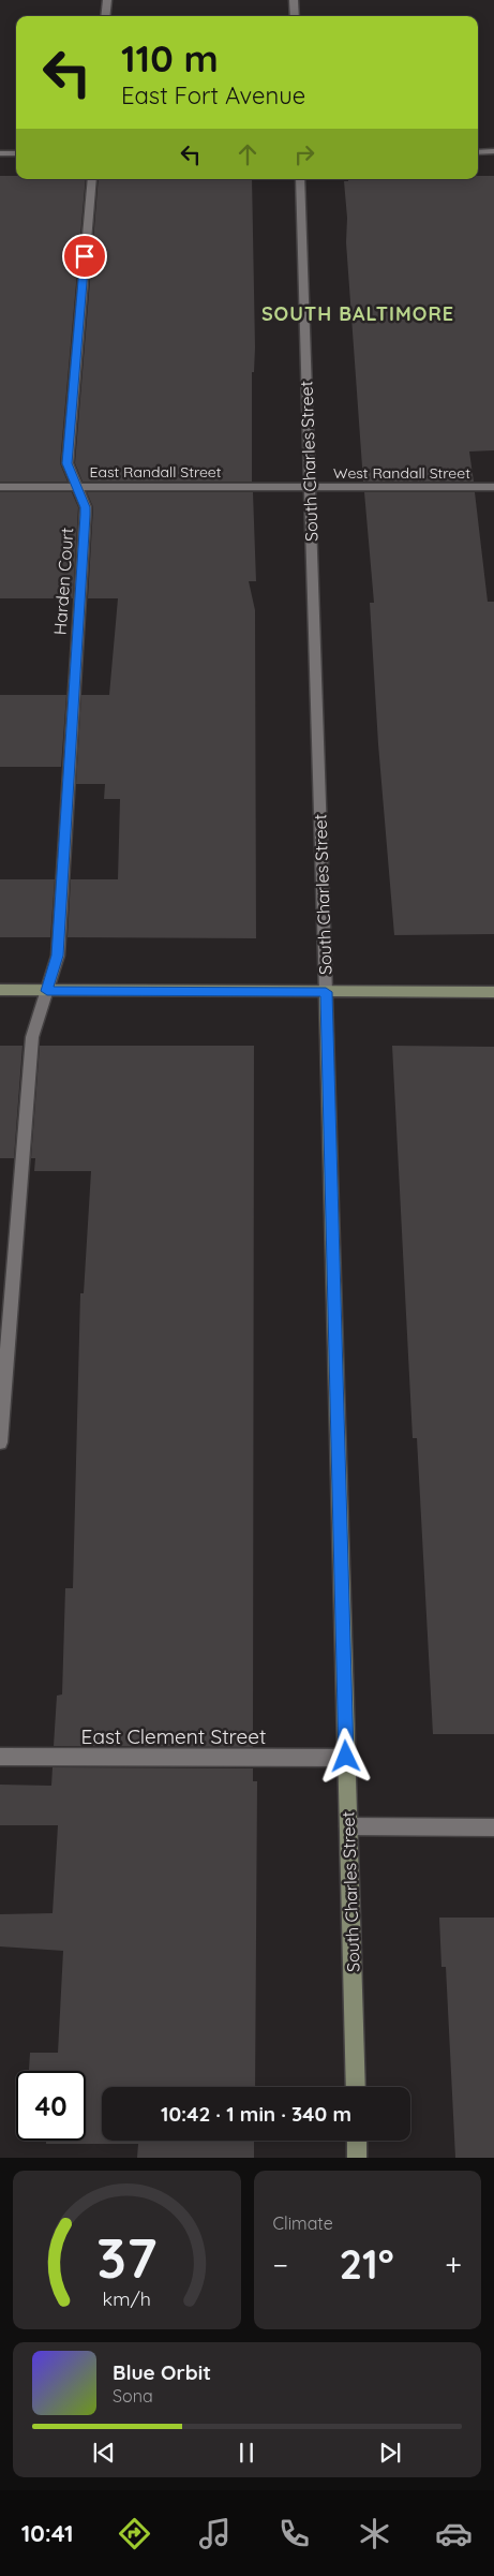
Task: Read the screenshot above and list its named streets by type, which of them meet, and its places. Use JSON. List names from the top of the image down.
{
  "streets": {
    "street": [
      "South Charles Street",
      "East Randall Street",
      "West Randall Street",
      "Harden Court",
      "East Clement Street"
    ]
  },
  "crossings": [
    ["South Charles Street", "East Randall Street"],
    ["South Charles Street", "West Randall Street"],
    ["South Charles Street", "East Clement Street"],
    ["East Randall Street", "West Randall Street"],
    ["East Randall Street", "Harden Court"]
  ],
  "districts": ["SOUTH BALTIMORE"],
  "page": {
    "turn": ["110 m", "East Fort Avenue"],
    "limit": "40",
    "trip": "10:42 · 1 min · 340 m",
    "tile": "Climate",
    "heat": ["−", "21°", "+"],
    "song": ["Blue Orbit", "Sona"],
    "tabs": "10:41",
    "gauge": ["37", "km/h"]
  }
}
